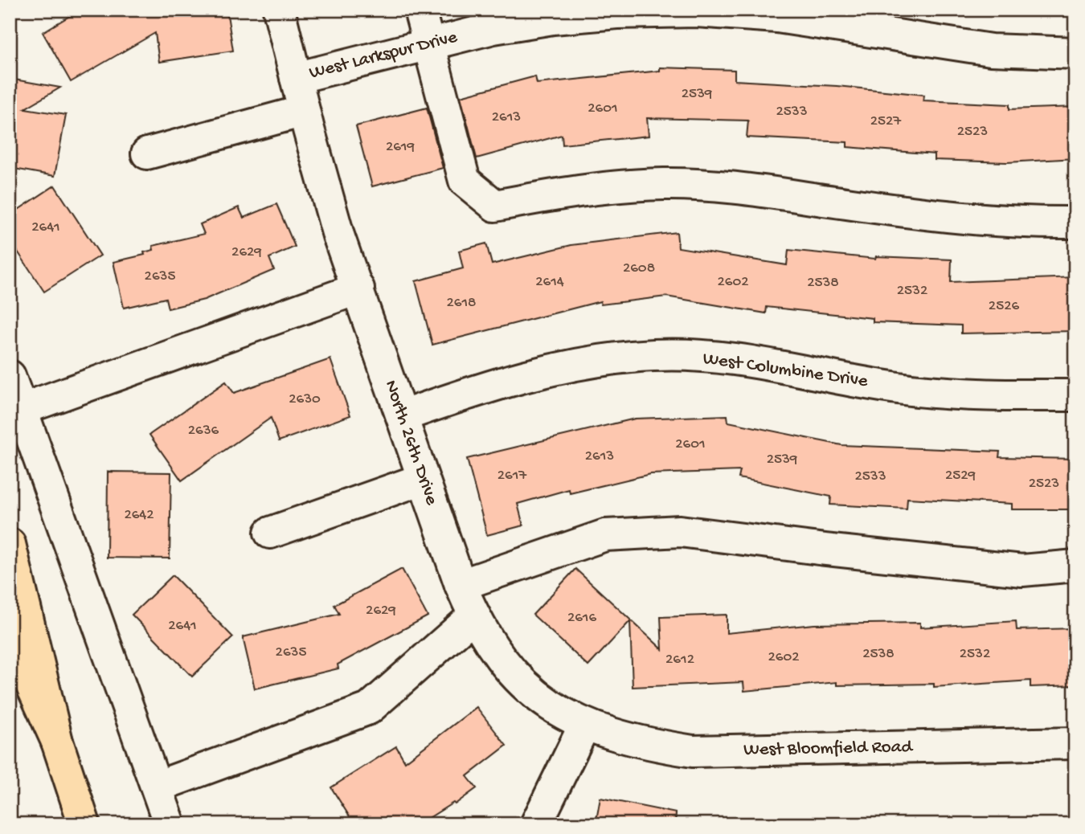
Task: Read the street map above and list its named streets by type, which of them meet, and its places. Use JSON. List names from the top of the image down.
{
  "streets": {
    "street": [
      "West Larkspur Drive",
      "West Columbine Drive",
      "North 26th Drive",
      "West Bloomfield Road"
    ]
  },
  "crossings": [
    ["West Larkspur Drive", "North 26th Drive"],
    ["West Columbine Drive", "North 26th Drive"],
    ["North 26th Drive", "West Bloomfield Road"]
  ],
  "house_numbers": [
    "2539",
    "2601",
    "2533",
    "2613",
    "2527",
    "2523",
    "2619",
    "2641",
    "2629",
    "2608",
    "2635",
    "2614",
    "2602",
    "2538",
    "2532",
    "2618",
    "2526",
    "2630",
    "2636",
    "2601",
    "2613",
    "2539",
    "2617",
    "2529",
    "2533",
    "2523",
    "2642",
    "2629",
    "2616",
    "2641",
    "2635",
    "2538",
    "2532",
    "2602",
    "2612"
  ]
}
